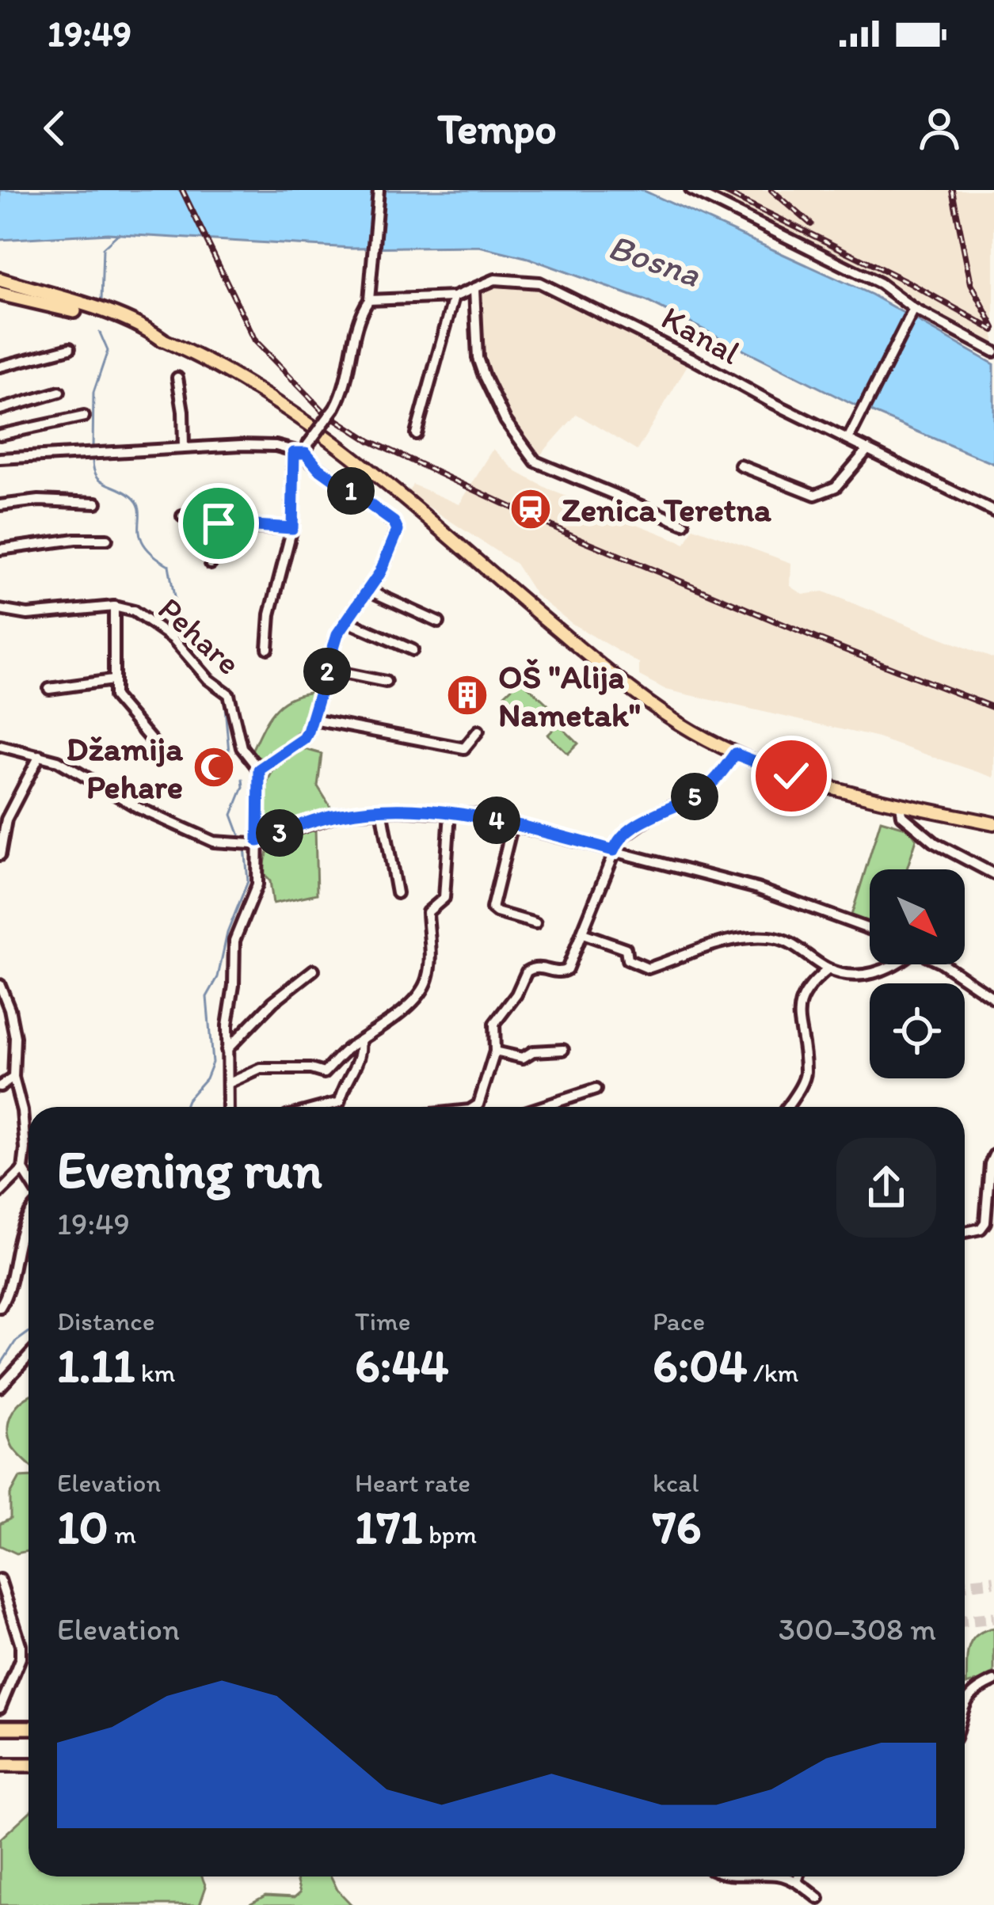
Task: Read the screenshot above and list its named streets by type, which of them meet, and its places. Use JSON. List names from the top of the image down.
{
  "streets": {
    "street": ["Kanal", "Pehare"]
  },
  "water": ["Bosna"],
  "places": {
    "station": ["Zenica Teretna"],
    "building": ["OŠ \"Alija Nametak\""],
    "mosque": ["Džamija Pehare"]
  },
  "north": "bottom right",
  "page": {
    "status": "19:49",
    "header": "Tempo",
    "pins": [
      "1",
      "2",
      "5",
      "4",
      "3"
    ],
    "heading": ["Evening run", "19:49"],
    "stats": [
      ["Distance", "1.11 km"],
      ["Time", "6:44"],
      ["Pace", "6:04 /km"],
      ["Elevation", "10 m"],
      ["Heart rate", "171 bpm"],
      ["kcal", "76"]
    ],
    "chart": ["Elevation", "300–308 m"]
  }
}
